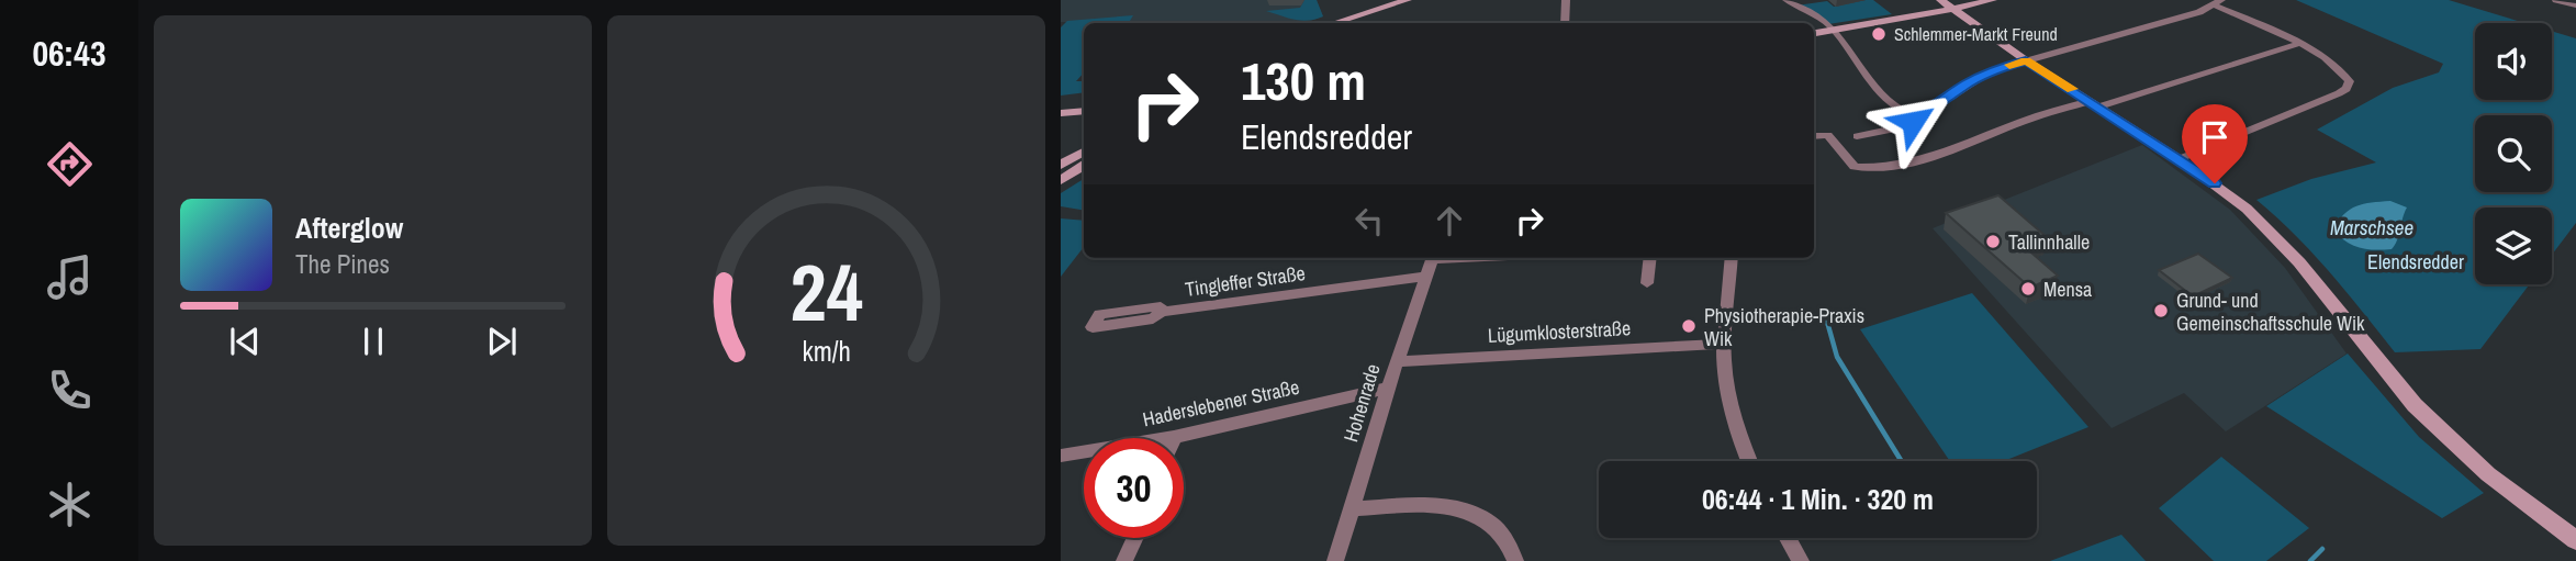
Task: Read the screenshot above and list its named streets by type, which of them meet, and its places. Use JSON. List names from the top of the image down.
{
  "streets": {
    "street": [
      "Tingleffer Straße",
      "Lügumklosterstraße",
      "Haderslebener Straße",
      "Hohenrade"
    ]
  },
  "crossings": [
    ["Tingleffer Straße", "Hohenrade"],
    ["Lügumklosterstraße", "Hohenrade"],
    ["Haderslebener Straße", "Hohenrade"]
  ],
  "water": ["Marschsee"],
  "parks": ["Elendsredder"],
  "places": [
    "Schlemmer-Markt Freund",
    "Tallinnhalle",
    "Mensa",
    "Grund- und Gemeinschaftsschule Wik",
    "Physiotherapie-Praxis Wik"
  ],
  "page": {
    "tabs": "06:43",
    "turn": ["130 m", "Elendsredder"],
    "song": ["Afterglow", "The Pines"],
    "limit": "30",
    "trip": "06:44 · 1 Min. · 320 m",
    "gauge": ["24", "km/h"]
  }
}
